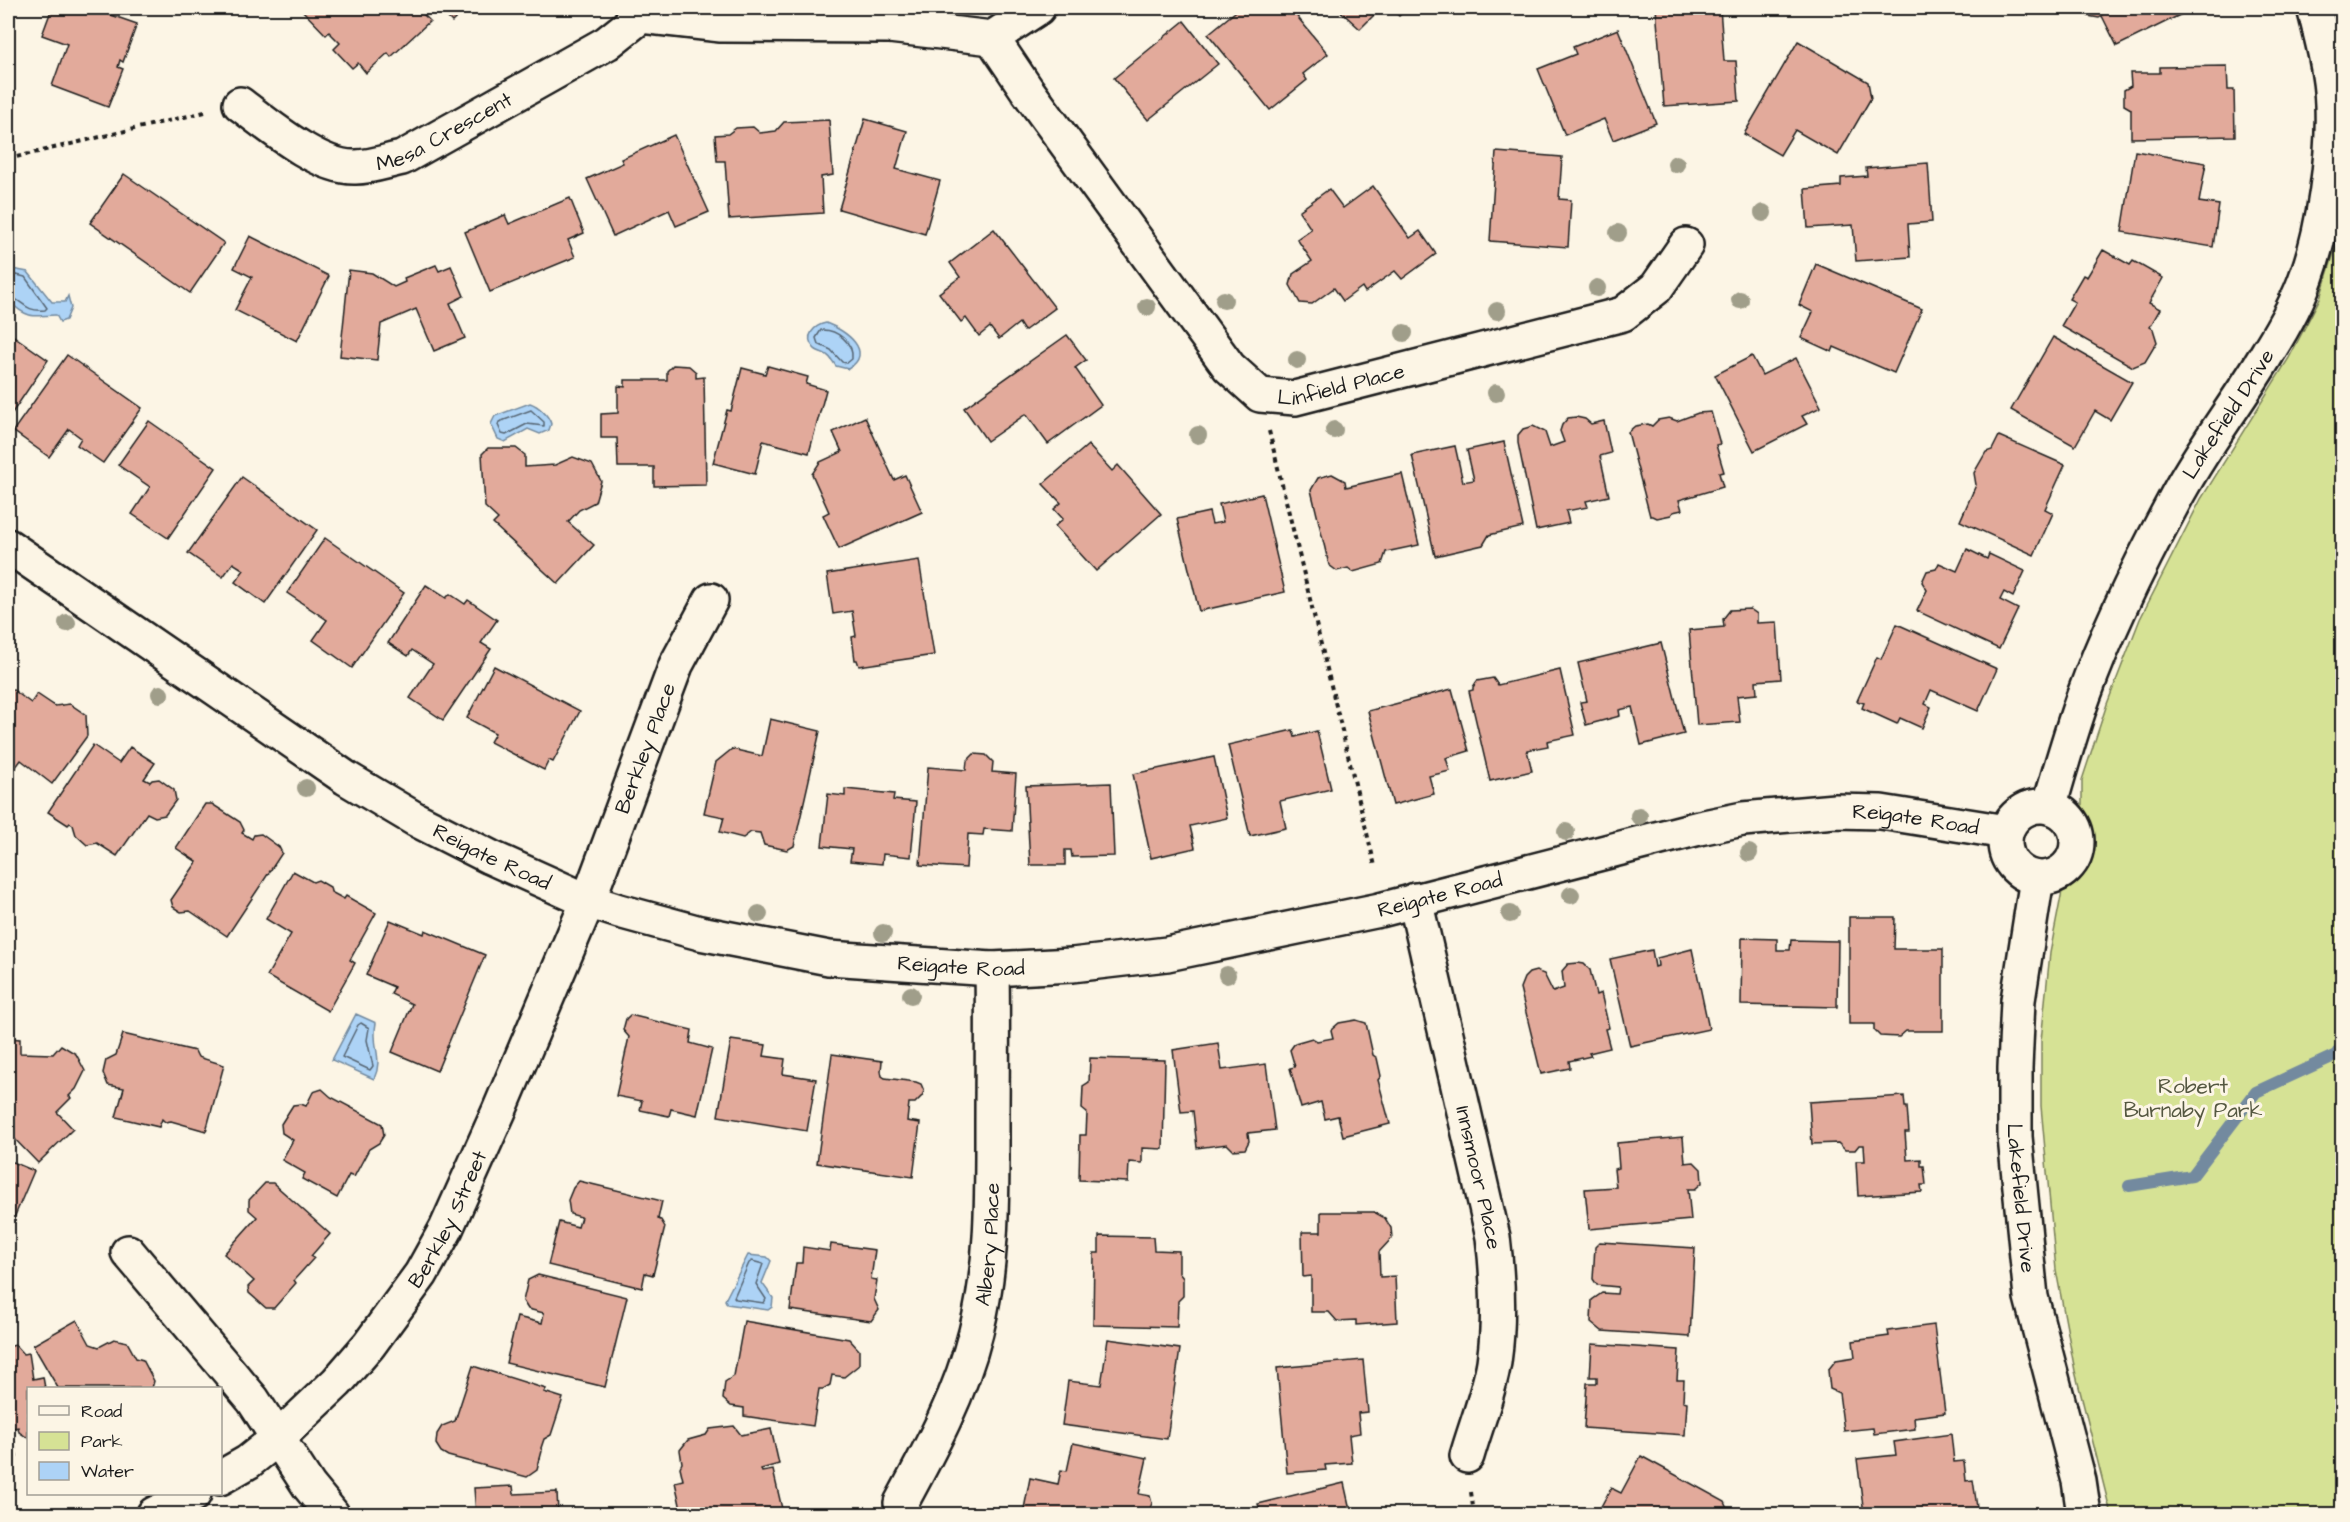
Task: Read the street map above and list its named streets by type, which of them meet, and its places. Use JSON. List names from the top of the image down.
{
  "streets": {
    "street": [
      "Mesa Crescent",
      "Linfield Place",
      "Lakefield Drive",
      "Berkley Place",
      "Reigate Road",
      "Innsmoor Place",
      "Berkley Street",
      "Albery Place"
    ]
  },
  "crossings": [
    ["Lakefield Drive", "Reigate Road"],
    ["Berkley Place", "Reigate Road"],
    ["Berkley Place", "Berkley Street"],
    ["Reigate Road", "Innsmoor Place"],
    ["Reigate Road", "Berkley Street"],
    ["Reigate Road", "Albery Place"]
  ],
  "parks": ["Robert Burnaby Park"],
  "legend": ["Road", "Park", "Water"]
}
